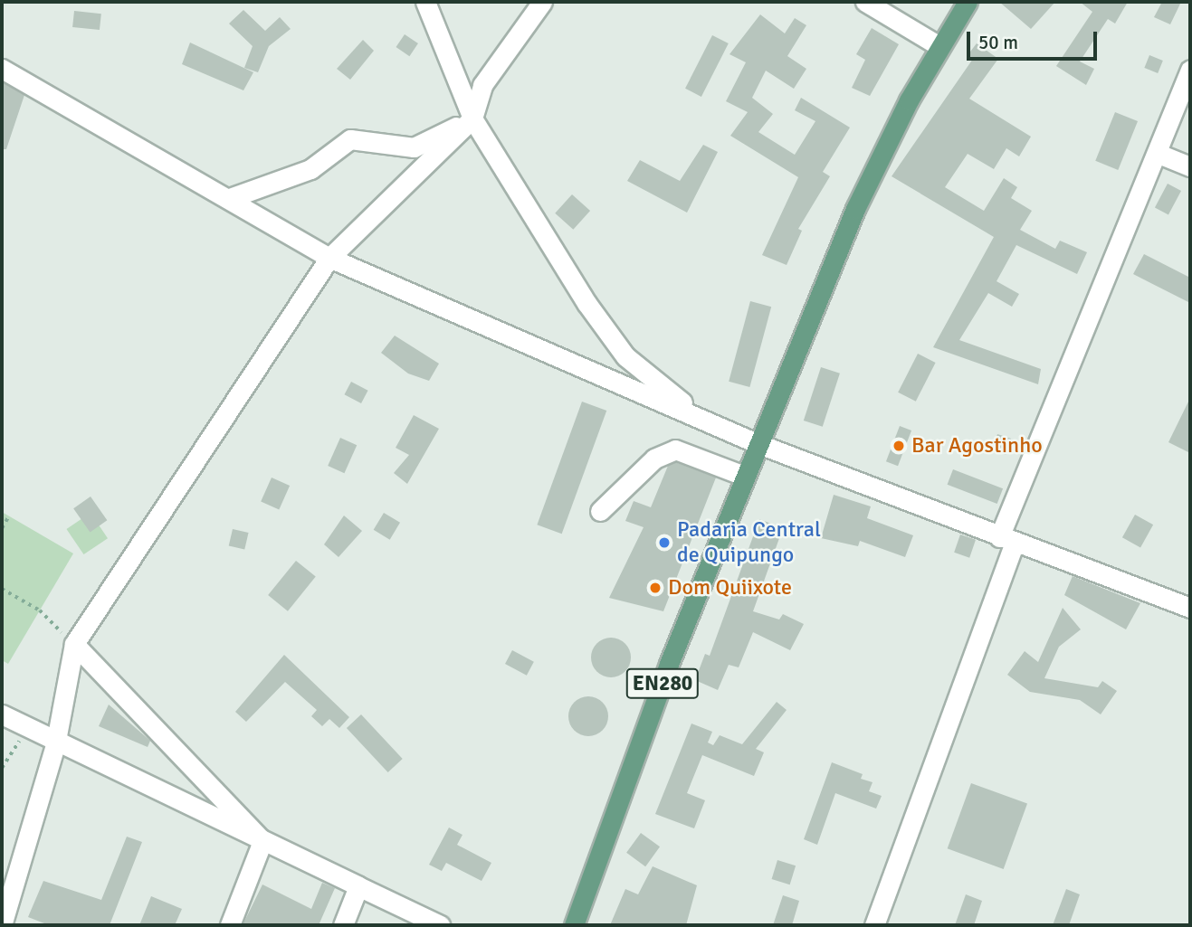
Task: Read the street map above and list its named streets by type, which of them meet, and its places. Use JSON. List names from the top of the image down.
{
  "streets": {
    "main road": ["EN280"]
  },
  "places": ["Bar Agostinho", "Padaria Central de Quipungo", "Dom Quiixote"],
  "scale_bar": "50 m"
}
